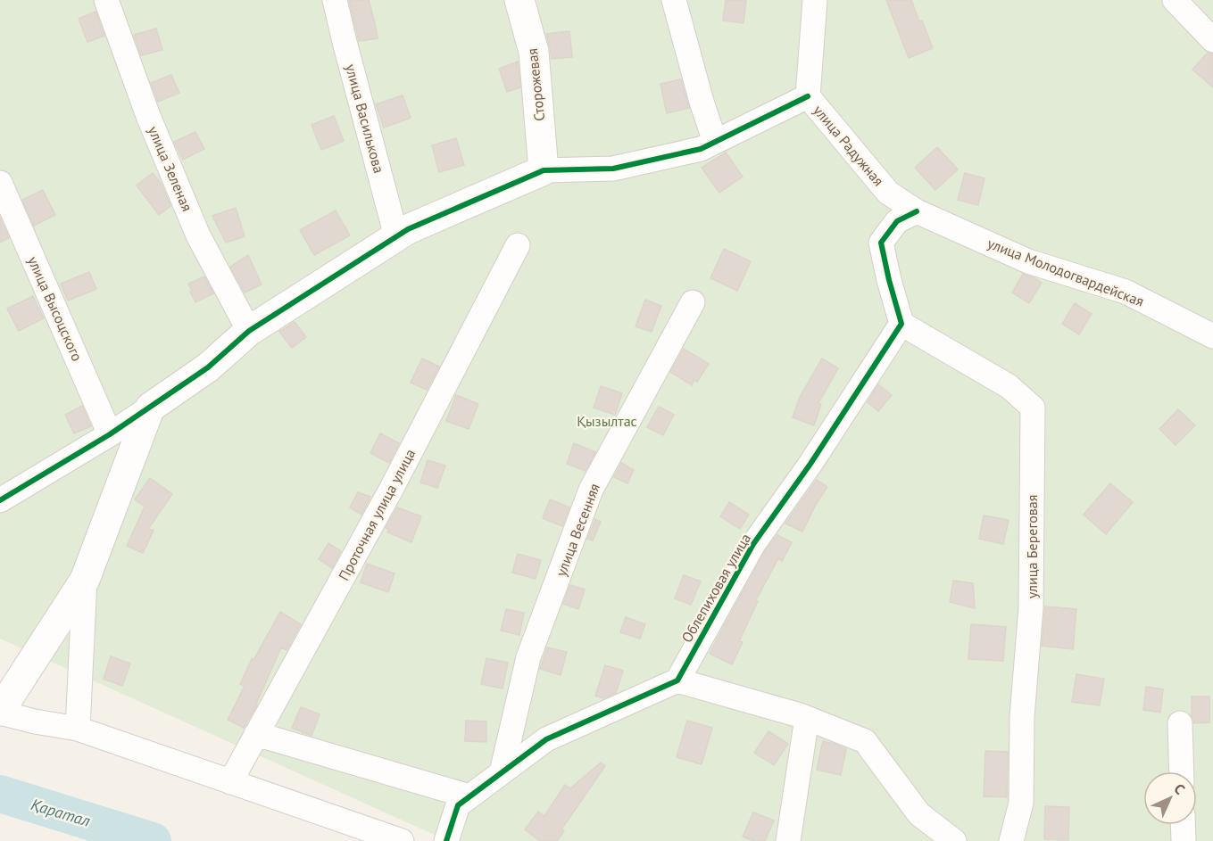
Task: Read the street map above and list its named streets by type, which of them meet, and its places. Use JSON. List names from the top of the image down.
{
  "streets": {
    "street": [
      "Сторожевая",
      "улица Василькова",
      "улица Радужная",
      "улица Зеленая",
      "улица Молодогвардейская",
      "улица Высоцского",
      "Проточная улица улица",
      "улица Весенняя",
      "улица Береговая",
      "Облепиховая улица"
    ]
  },
  "crossings": [
    ["улица Радужная", "улица Молодогвардейская"],
    ["улица Береговая", "Облепиховая улица"]
  ],
  "water": ["Қаратал"],
  "parks": ["Қызылтас"],
  "north": "top right"
}
